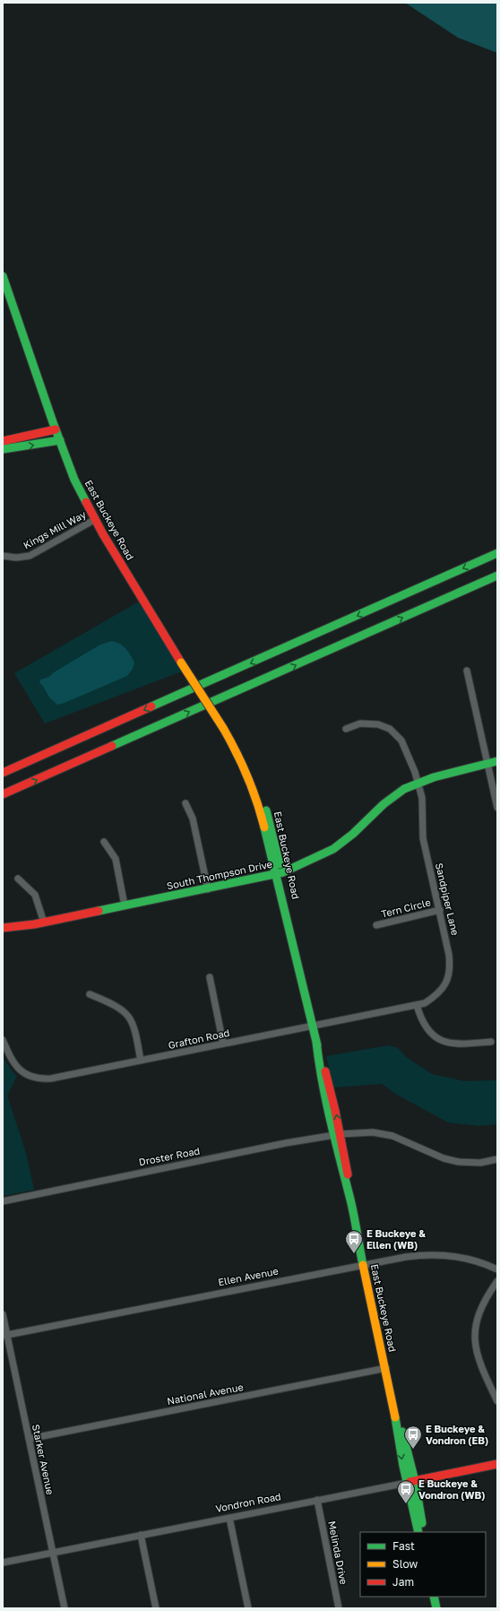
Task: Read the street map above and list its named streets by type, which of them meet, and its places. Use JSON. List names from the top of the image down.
{
  "streets": {
    "main road": ["East Buckeye Road", "South Thompson Drive", "Vondron Road"],
    "street": [
      "Kings Mill Way",
      "Sandpiper Lane",
      "Tern Circle",
      "Grafton Road",
      "Droster Road",
      "Ellen Avenue",
      "National Avenue",
      "Starker Avenue",
      "Melinda Drive"
    ]
  },
  "crossings": [
    ["East Buckeye Road", "Kings Mill Way"],
    ["East Buckeye Road", "South Thompson Drive"],
    ["East Buckeye Road", "Grafton Road"],
    ["East Buckeye Road", "Droster Road"],
    ["East Buckeye Road", "Ellen Avenue"],
    ["East Buckeye Road", "National Avenue"],
    ["East Buckeye Road", "Vondron Road"],
    ["South Thompson Drive", "Sandpiper Lane"],
    ["Sandpiper Lane", "Tern Circle"],
    ["Sandpiper Lane", "Grafton Road"],
    ["Ellen Avenue", "Starker Avenue"],
    ["National Avenue", "Starker Avenue"],
    ["Starker Avenue", "Vondron Road"],
    ["Vondron Road", "Melinda Drive"]
  ],
  "places": {
    "bus stop": ["E Buckeye & Ellen (WB)", "E Buckeye & Vondron (EB)", "E Buckeye & Vondron (WB)"]
  },
  "legend": ["Fast", "Slow", "Jam"]
}
